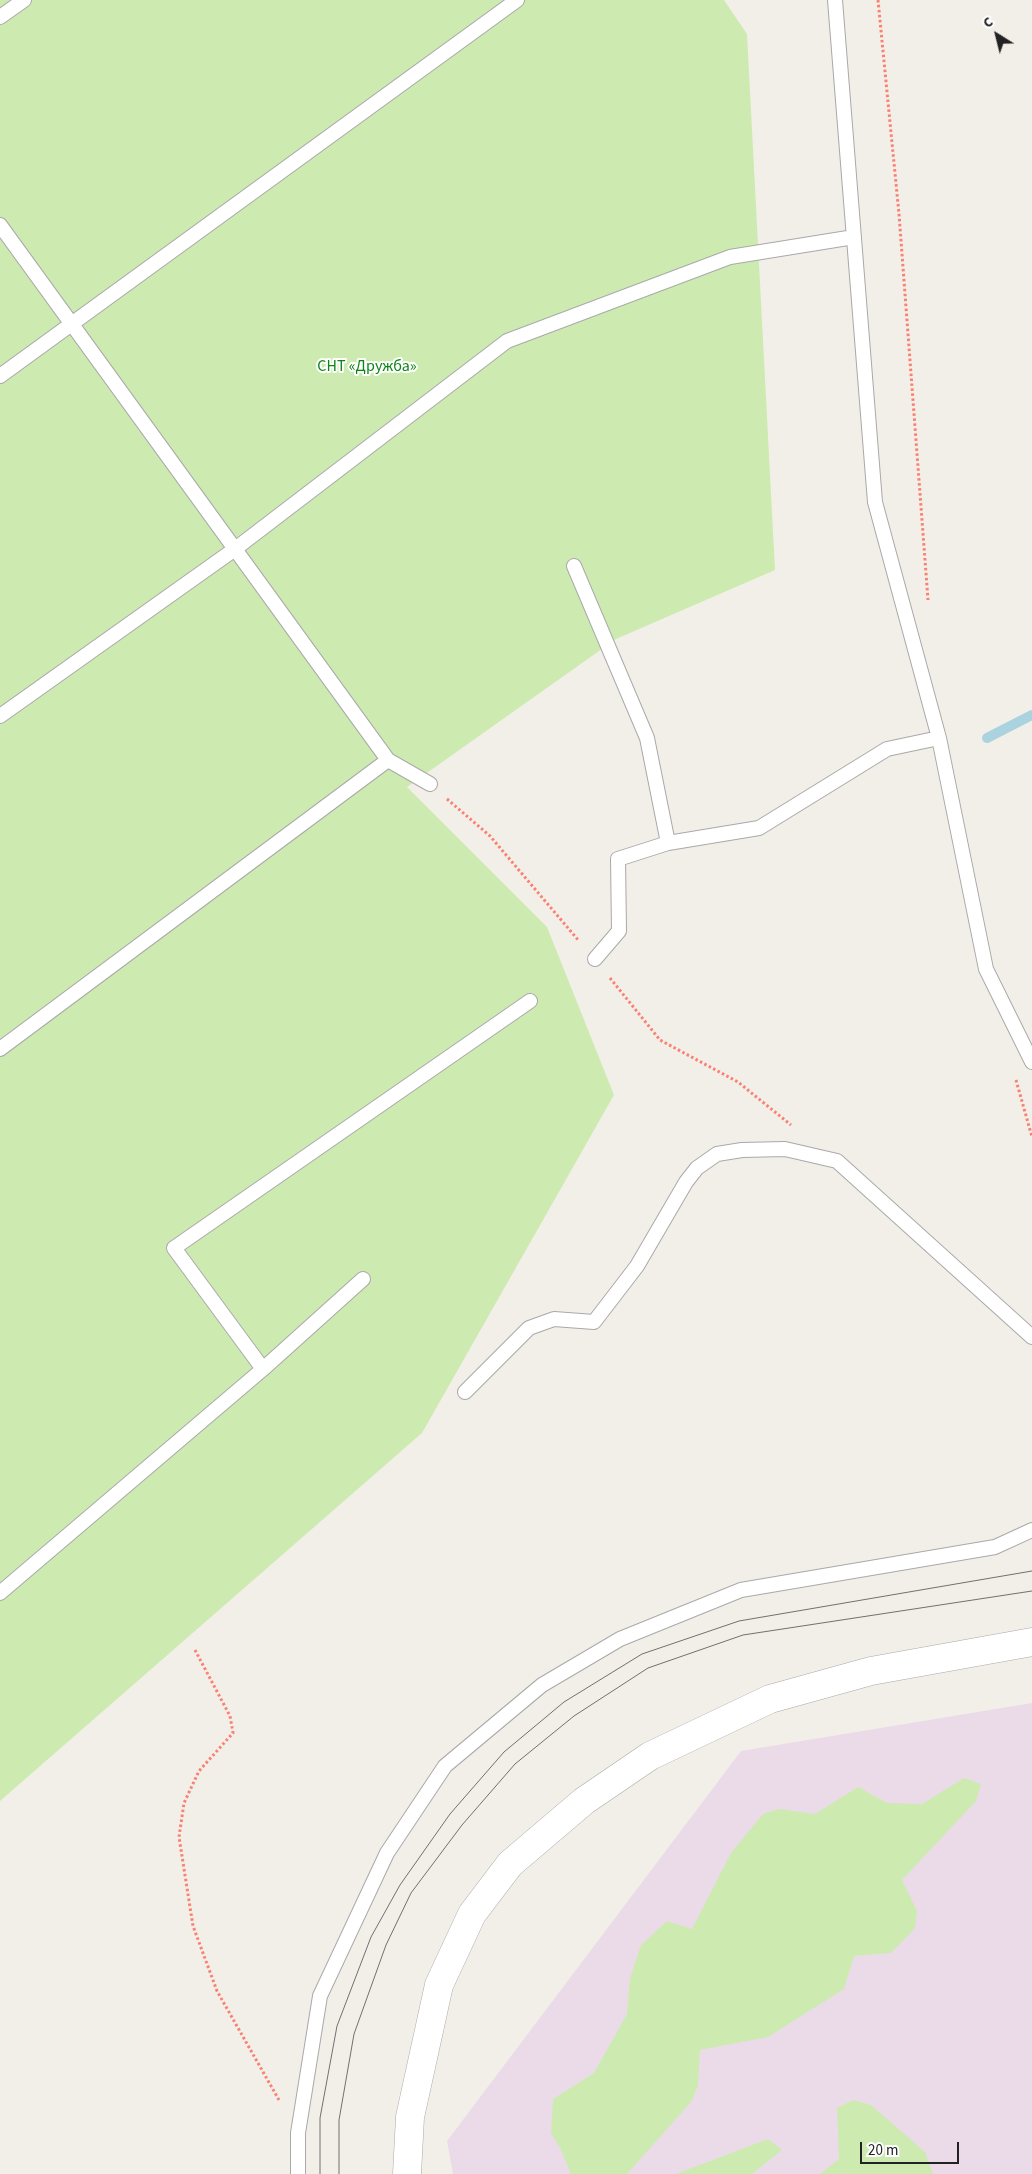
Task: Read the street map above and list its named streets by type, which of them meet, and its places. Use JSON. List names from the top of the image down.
{
  "parks": ["СНТ «Дружба»"],
  "scale_bar": "20 m",
  "north": "top left"
}
